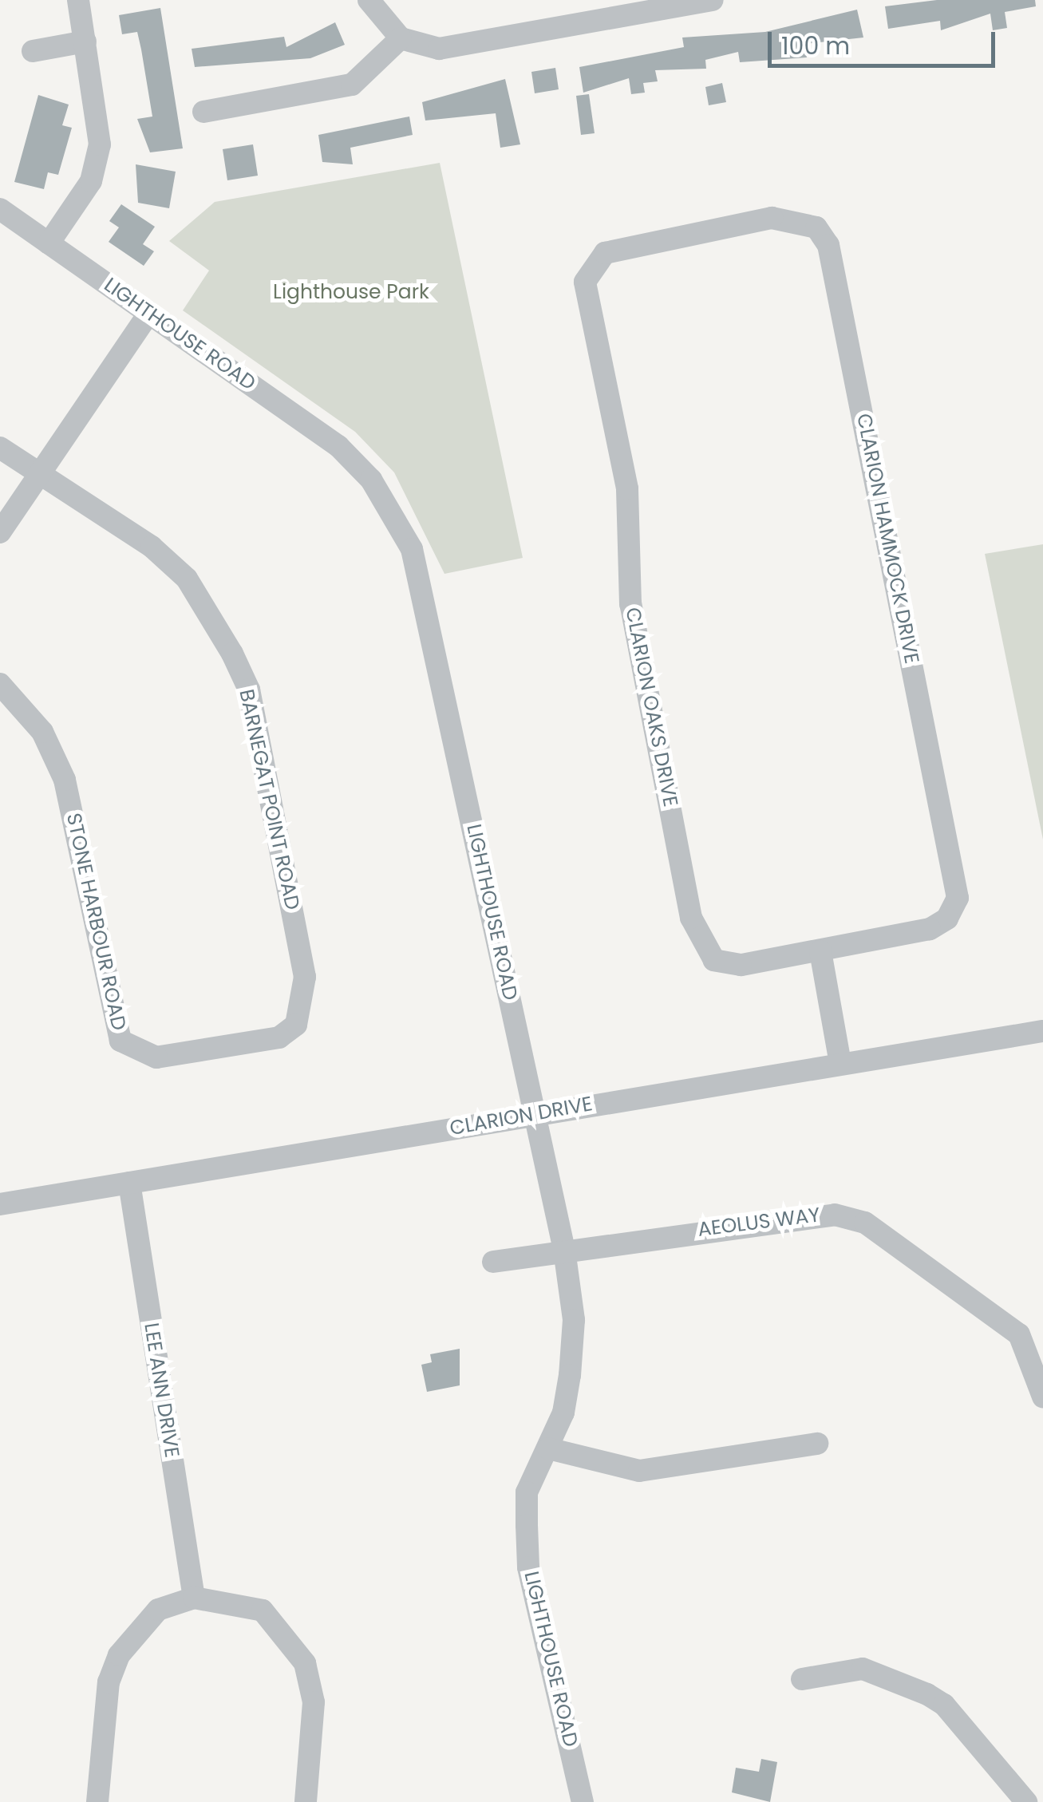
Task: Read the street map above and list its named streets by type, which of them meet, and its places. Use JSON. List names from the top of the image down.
{
  "streets": {
    "street": [
      "LIGHTHOUSE ROAD",
      "CLARION HAMMOCK DRIVE",
      "CLARION OAKS DRIVE",
      "BARNEGAT POINT ROAD",
      "STONE HARBOUR ROAD",
      "CLARION DRIVE",
      "AEOLUS WAY",
      "LEE ANN DRIVE"
    ]
  },
  "crossings": [
    ["LIGHTHOUSE ROAD", "CLARION DRIVE"],
    ["LIGHTHOUSE ROAD", "AEOLUS WAY"],
    ["CLARION HAMMOCK DRIVE", "CLARION OAKS DRIVE"],
    ["BARNEGAT POINT ROAD", "STONE HARBOUR ROAD"],
    ["CLARION DRIVE", "LEE ANN DRIVE"]
  ],
  "parks": ["Lighthouse Park"],
  "scale_bar": "100 m"
}
